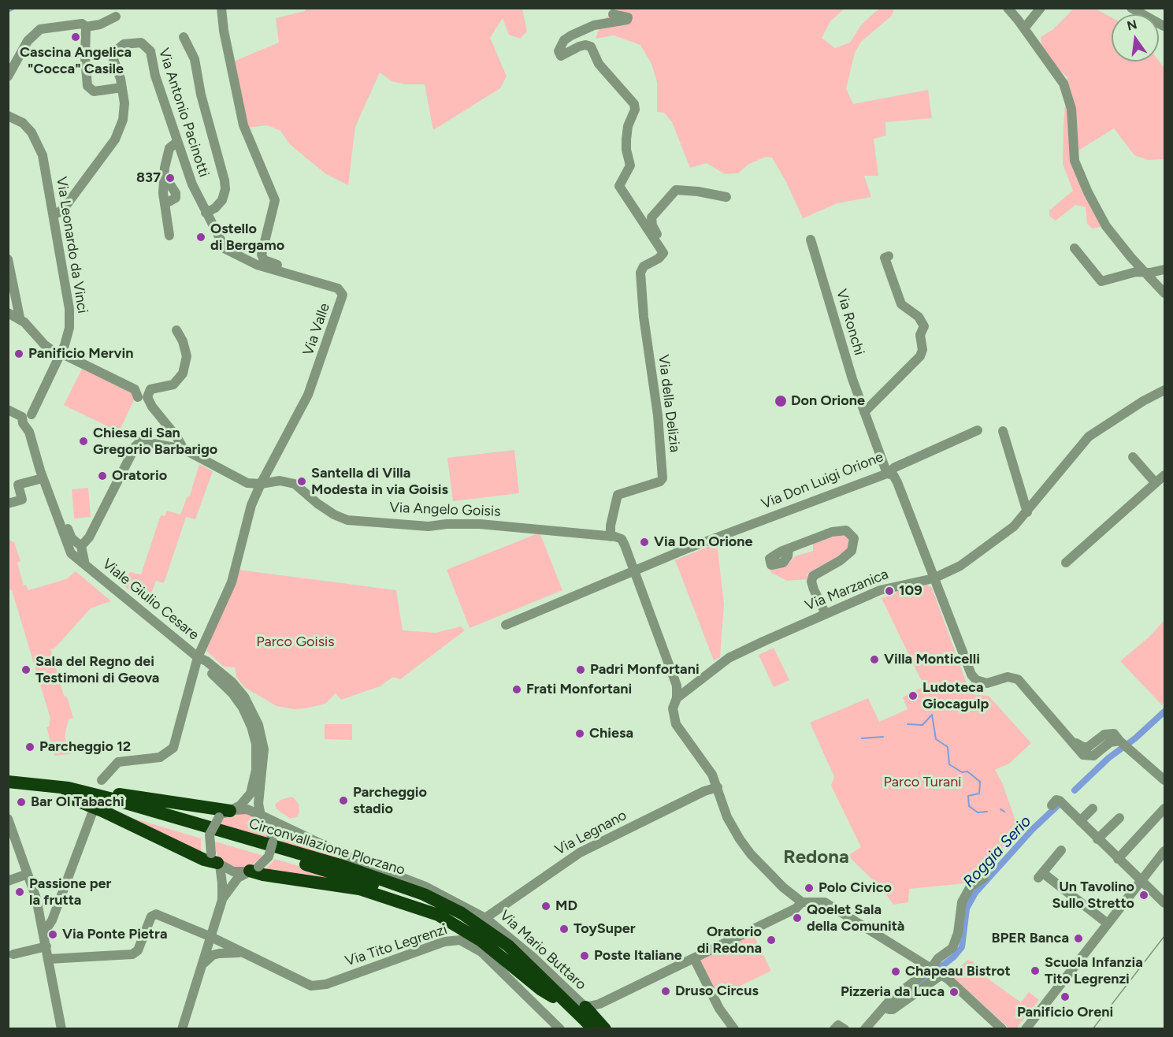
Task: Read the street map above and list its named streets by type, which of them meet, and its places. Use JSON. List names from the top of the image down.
{
  "streets": {
    "highway": ["Circonvallazione Plorzano"],
    "street": [
      "Via Antonio Pacinotti",
      "Via Leonardo da Vinci",
      "Via Ronchi",
      "Via Valle",
      "Via della Delizia",
      "Via Don Luigi Orione",
      "Via Angelo Goisis",
      "Via Marzanica",
      "Viale Giulio Cesare",
      "Via Legnano",
      "Via Tito Legrenzi",
      "Via Mario Buttaro"
    ]
  },
  "crossings": [
    ["Via Antonio Pacinotti", "Via Leonardo da Vinci"],
    ["Via Antonio Pacinotti", "Via Valle"],
    ["Via Leonardo da Vinci", "Viale Giulio Cesare"],
    ["Via Ronchi", "Via Don Luigi Orione"],
    ["Via Valle", "Via Angelo Goisis"],
    ["Via della Delizia", "Via Angelo Goisis"],
    ["Viale Giulio Cesare", "Via Tito Legrenzi"],
    ["Viale Giulio Cesare", "Via Mario Buttaro"],
    ["Via Legnano", "Via Mario Buttaro"]
  ],
  "districts": ["Redona"],
  "water": ["Roggia Serio"],
  "parks": ["Parco Goisis", "Parco Turani"],
  "places": [
    "Cascina Angelica \"Cocca\" Casile",
    "837",
    "Ostello di Bergamo",
    "Panificio Mervin",
    "Don Orione",
    "Chiesa di San Gregorio Barbarigo",
    "Oratorio",
    "Santella di Villa Modesta in via Goisis",
    "Via Don Orione",
    "109",
    "Villa Monticelli",
    "Sala del Regno dei Testimoni di Geova",
    "Padri Monfortani",
    "Frati Monfortani",
    "Ludoteca Giocagulp",
    "Chiesa",
    "Parcheggio 12",
    "Parcheggio stadio",
    "Bar Ol Tabachì",
    "Polo Civico",
    "Passione per la frutta",
    "Un Tavolino Sullo Stretto",
    "MD",
    "Qoelet Sala della Comunità",
    "ToySuper",
    "Via Ponte Pietra",
    "BPER Banca",
    "Oratorio di Redona",
    "Poste Italiane",
    "Scuola Infanzia Tito Legrenzi",
    "Chapeau Bistrot",
    "Druso Circus",
    "Pizzeria da Luca",
    "Panificio Oreni"
  ],
  "north": "top"
}
